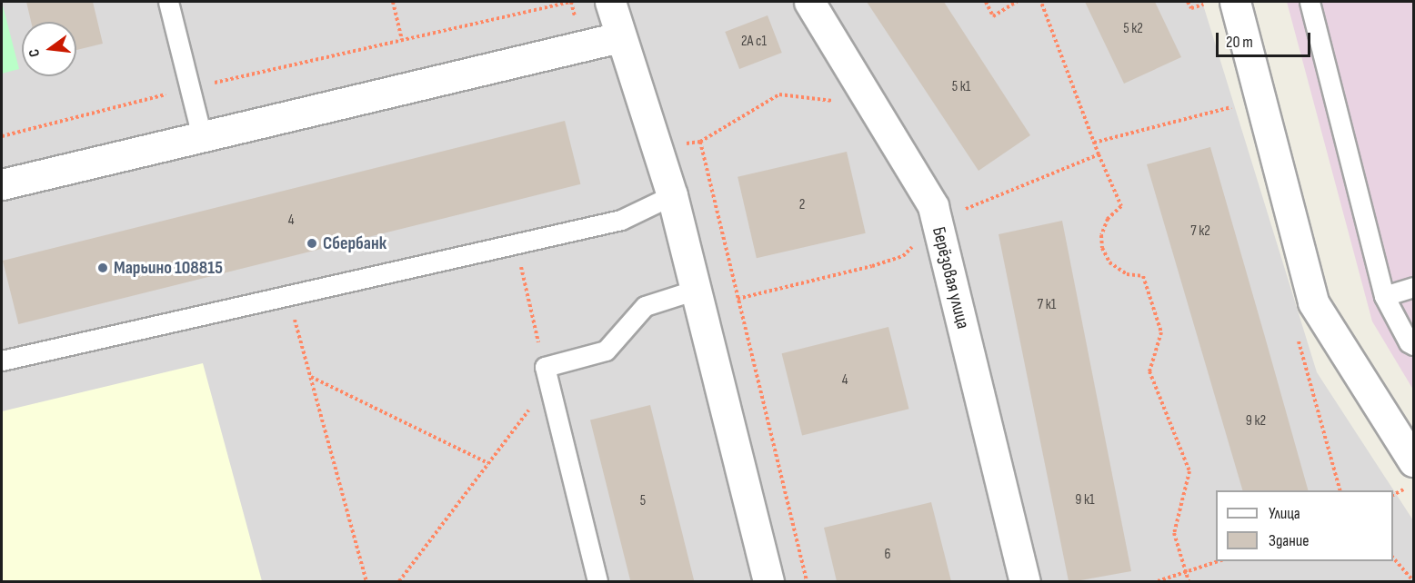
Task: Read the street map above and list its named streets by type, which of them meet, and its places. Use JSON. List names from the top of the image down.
{
  "streets": {
    "street": ["Берёзовая улица"]
  },
  "places": ["Сбербанк", "Марьино 108815"],
  "house_numbers": [
    "5 к2",
    "2А с1",
    "5 к1",
    "2",
    "4",
    "7 к2",
    "7 к1",
    "4",
    "9 к2",
    "9 к1",
    "5",
    "6"
  ],
  "legend": ["Улица", "Здание"],
  "scale_bar": "20 m",
  "north": "left"
}
